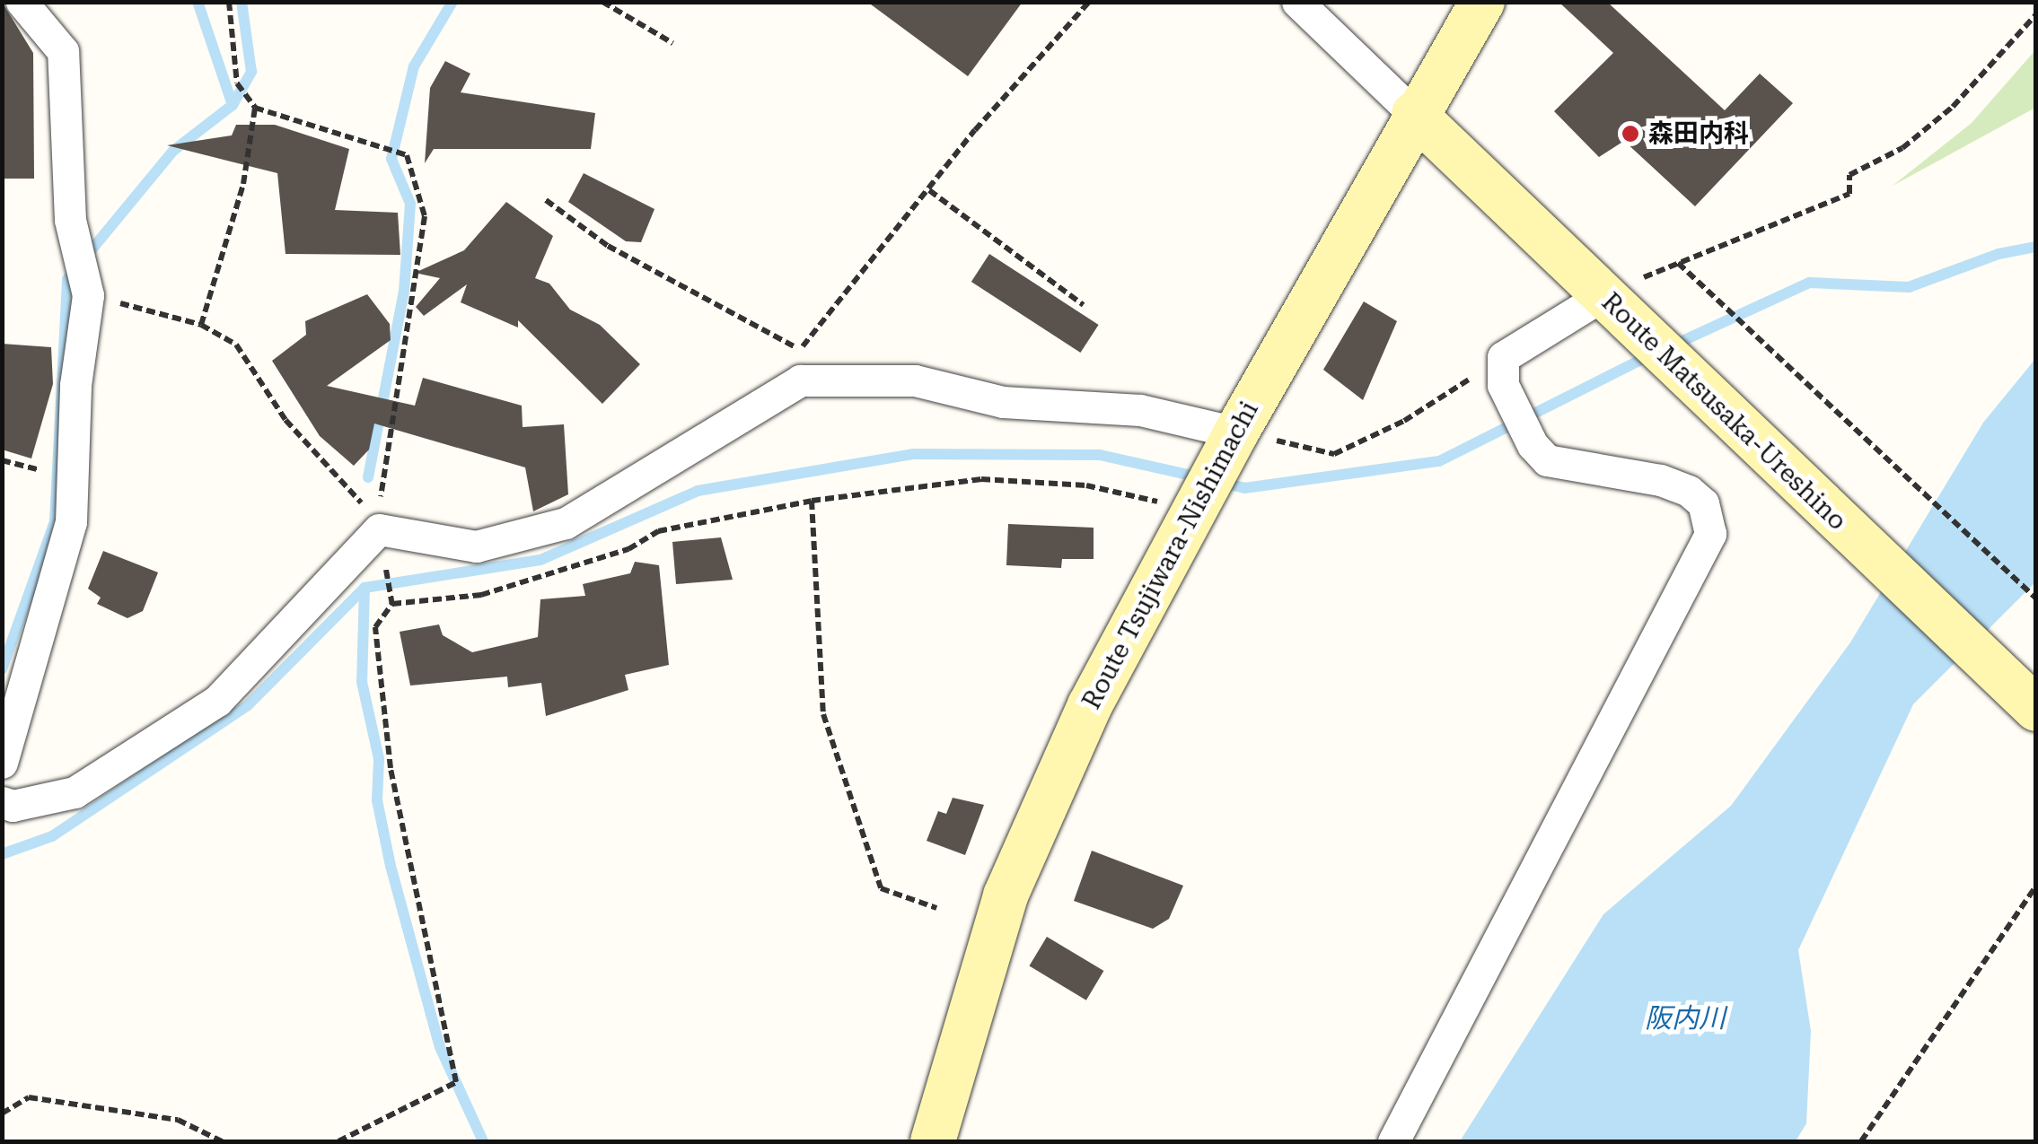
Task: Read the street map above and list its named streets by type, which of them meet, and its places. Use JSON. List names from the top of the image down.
{
  "streets": {
    "main road": ["Route Matsusaka-Ureshino", "Route Tsujiwara-Nishimachi"]
  },
  "crossings": [
    ["Route Matsusaka-Ureshino", "Route Tsujiwara-Nishimachi"]
  ],
  "water": ["阪内川"],
  "places": ["森田内科"]
}
